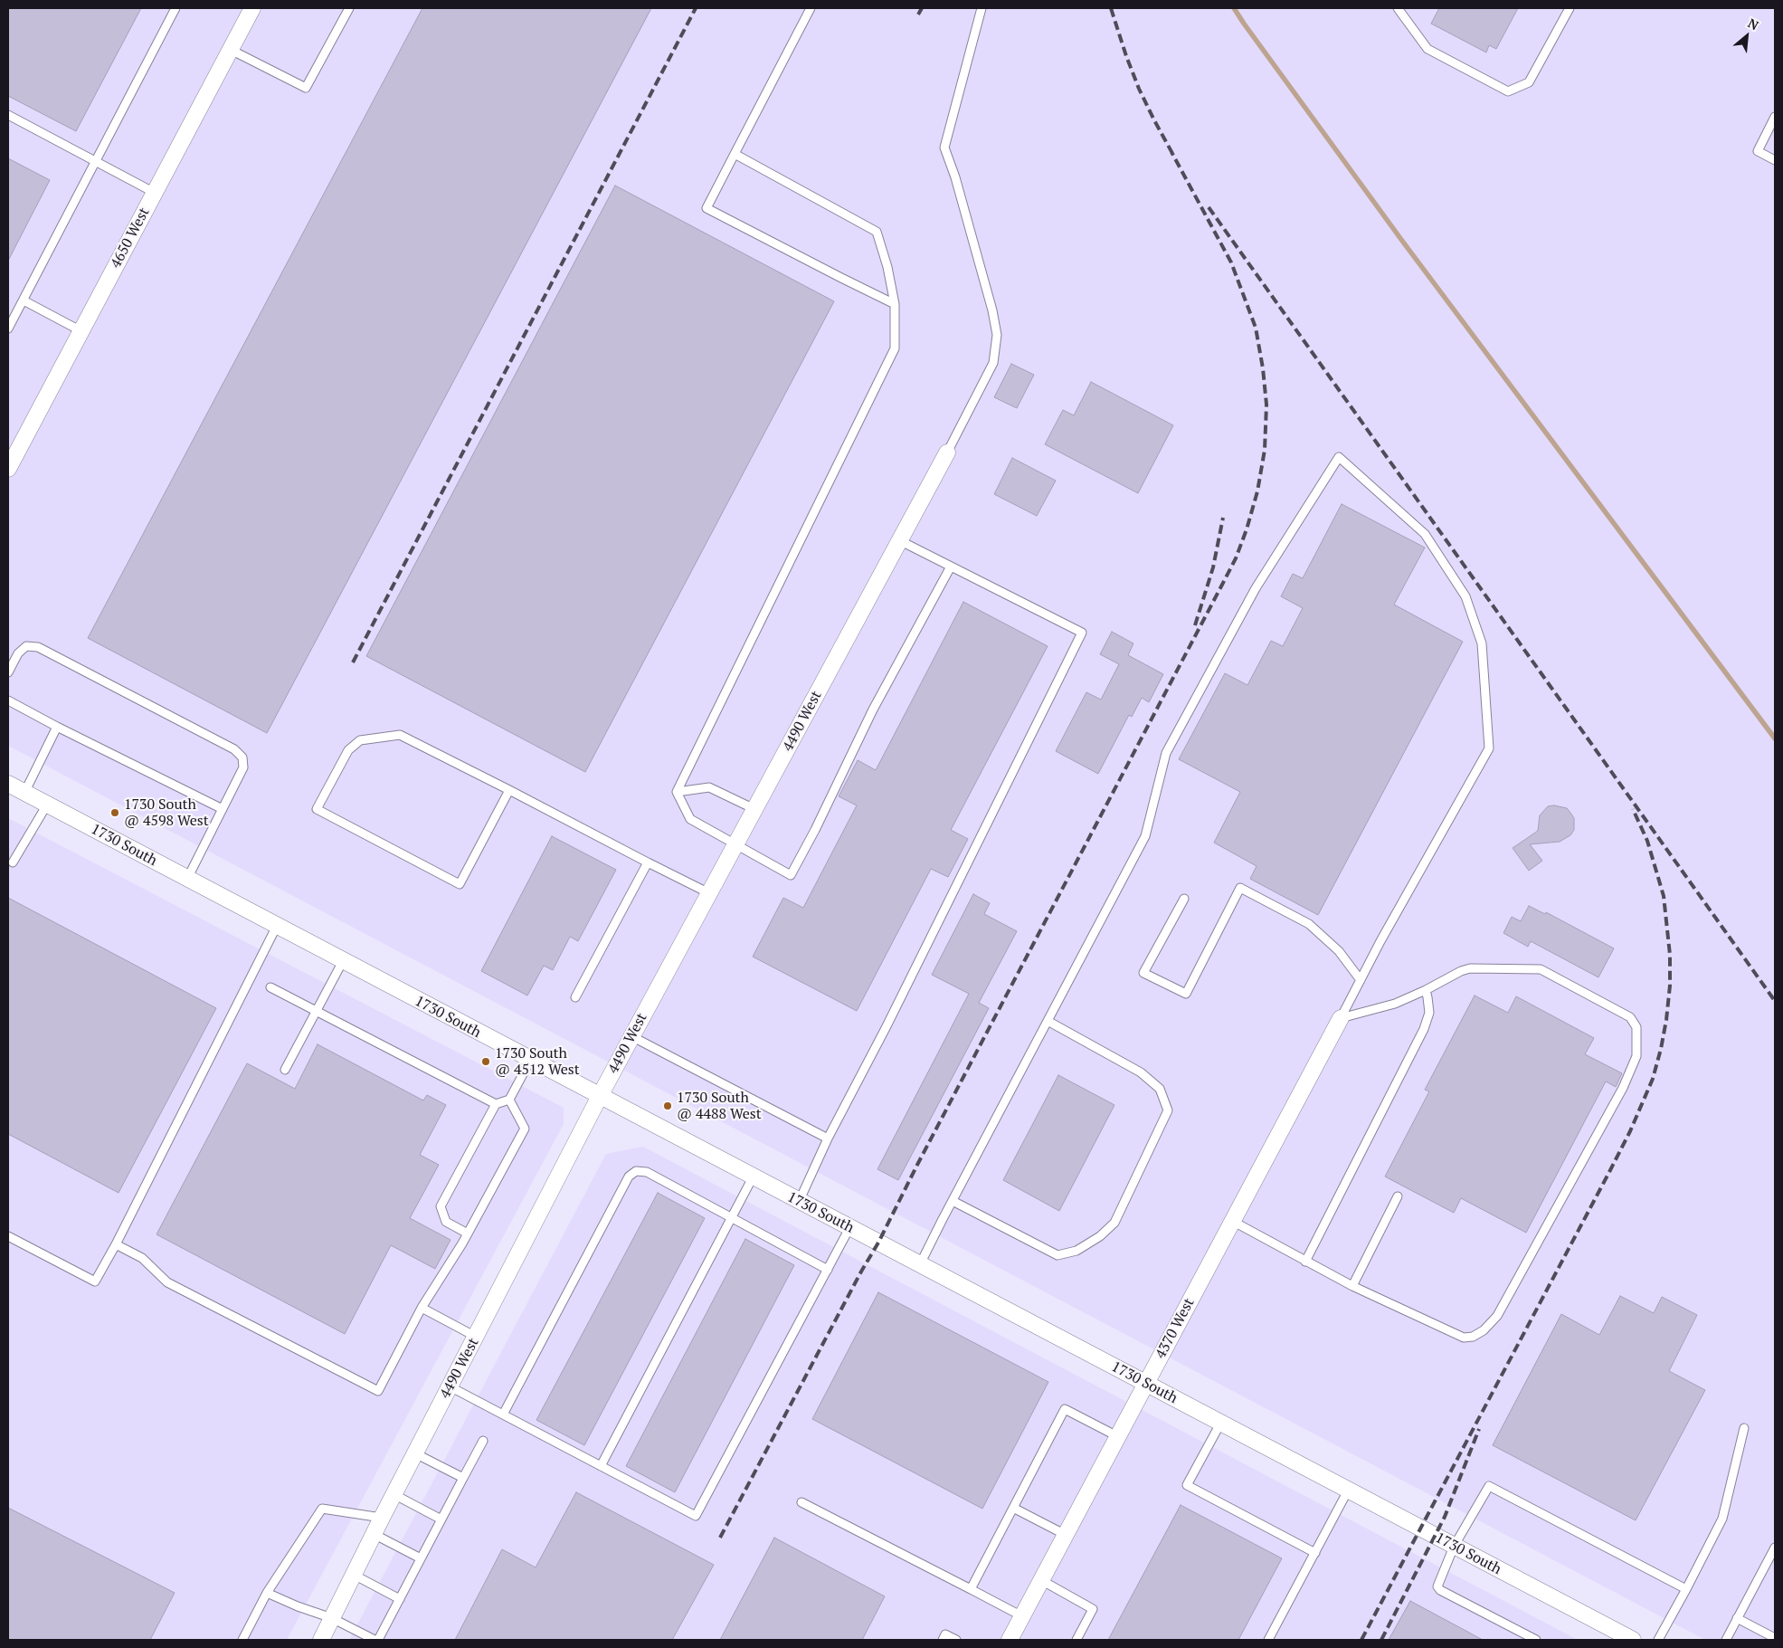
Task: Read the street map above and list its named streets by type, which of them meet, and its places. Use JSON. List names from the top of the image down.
{
  "streets": {
    "street": [
      "4650 West",
      "4490 West",
      "1730 South",
      "4370 West"
    ]
  },
  "crossings": [
    ["4490 West", "1730 South"],
    ["1730 South", "4370 West"]
  ],
  "places": ["1730 South @ 4598 West", "1730 South @ 4512 West", "1730 South @ 4488 West"],
  "north": "top right"
}
